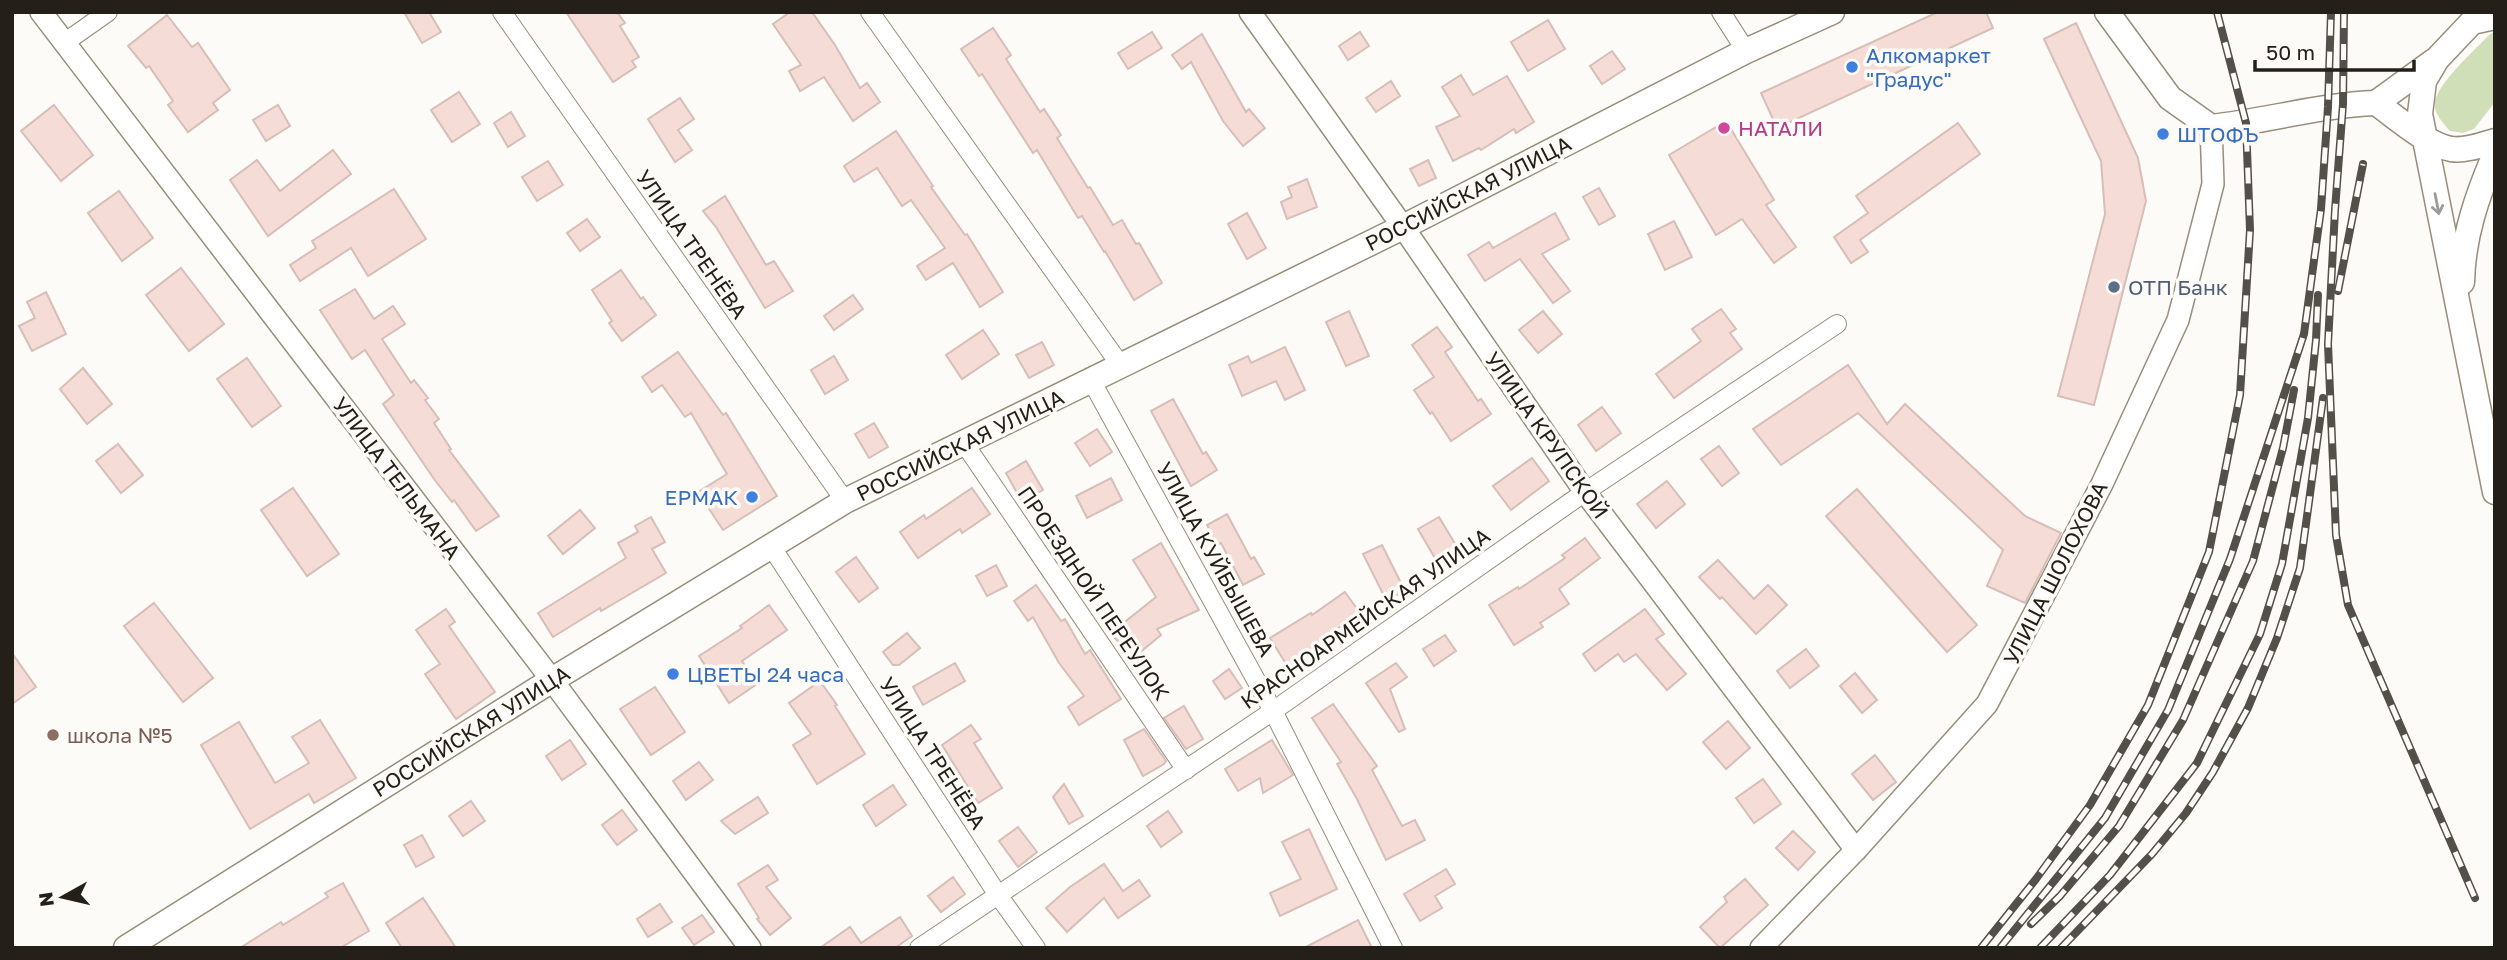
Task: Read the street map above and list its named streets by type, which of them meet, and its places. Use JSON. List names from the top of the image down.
{
  "streets": {
    "main road": ["РОССИЙСКАЯ УЛИЦА"],
    "street": [
      "УЛИЦА ТРЕНЁВА",
      "УЛИЦА КРУПСКОЙ",
      "УЛИЦА ТЕЛЬМАНА",
      "УЛИЦА КУЙБЫШЕВА",
      "УЛИЦА ШОЛОХОВА",
      "ПРОЕЗДНОЙ ПЕРЕУЛОК",
      "КРАСНОАРМЕЙСКАЯ УЛИЦА"
    ]
  },
  "crossings": [
    ["РОССИЙСКАЯ УЛИЦА", "УЛИЦА ТРЕНЁВА"],
    ["РОССИЙСКАЯ УЛИЦА", "УЛИЦА КРУПСКОЙ"],
    ["РОССИЙСКАЯ УЛИЦА", "УЛИЦА ТЕЛЬМАНА"],
    ["РОССИЙСКАЯ УЛИЦА", "УЛИЦА КУЙБЫШЕВА"],
    ["РОССИЙСКАЯ УЛИЦА", "ПРОЕЗДНОЙ ПЕРЕУЛОК"],
    ["УЛИЦА ТРЕНЁВА", "КРАСНОАРМЕЙСКАЯ УЛИЦА"],
    ["УЛИЦА КРУПСКОЙ", "УЛИЦА ШОЛОХОВА"],
    ["УЛИЦА КРУПСКОЙ", "КРАСНОАРМЕЙСКАЯ УЛИЦА"],
    ["УЛИЦА КУЙБЫШЕВА", "КРАСНОАРМЕЙСКАЯ УЛИЦА"],
    ["ПРОЕЗДНОЙ ПЕРЕУЛОК", "КРАСНОАРМЕЙСКАЯ УЛИЦА"]
  ],
  "places": [
    "Алкомаркет \"Градус\"",
    "НАТАЛИ",
    "ШТОФЪ",
    "ОТП Банк",
    "ЕРМАК",
    "ЦВЕТЫ 24 часа",
    "школа №5"
  ],
  "scale_bar": "50 m",
  "north": "left"
}
